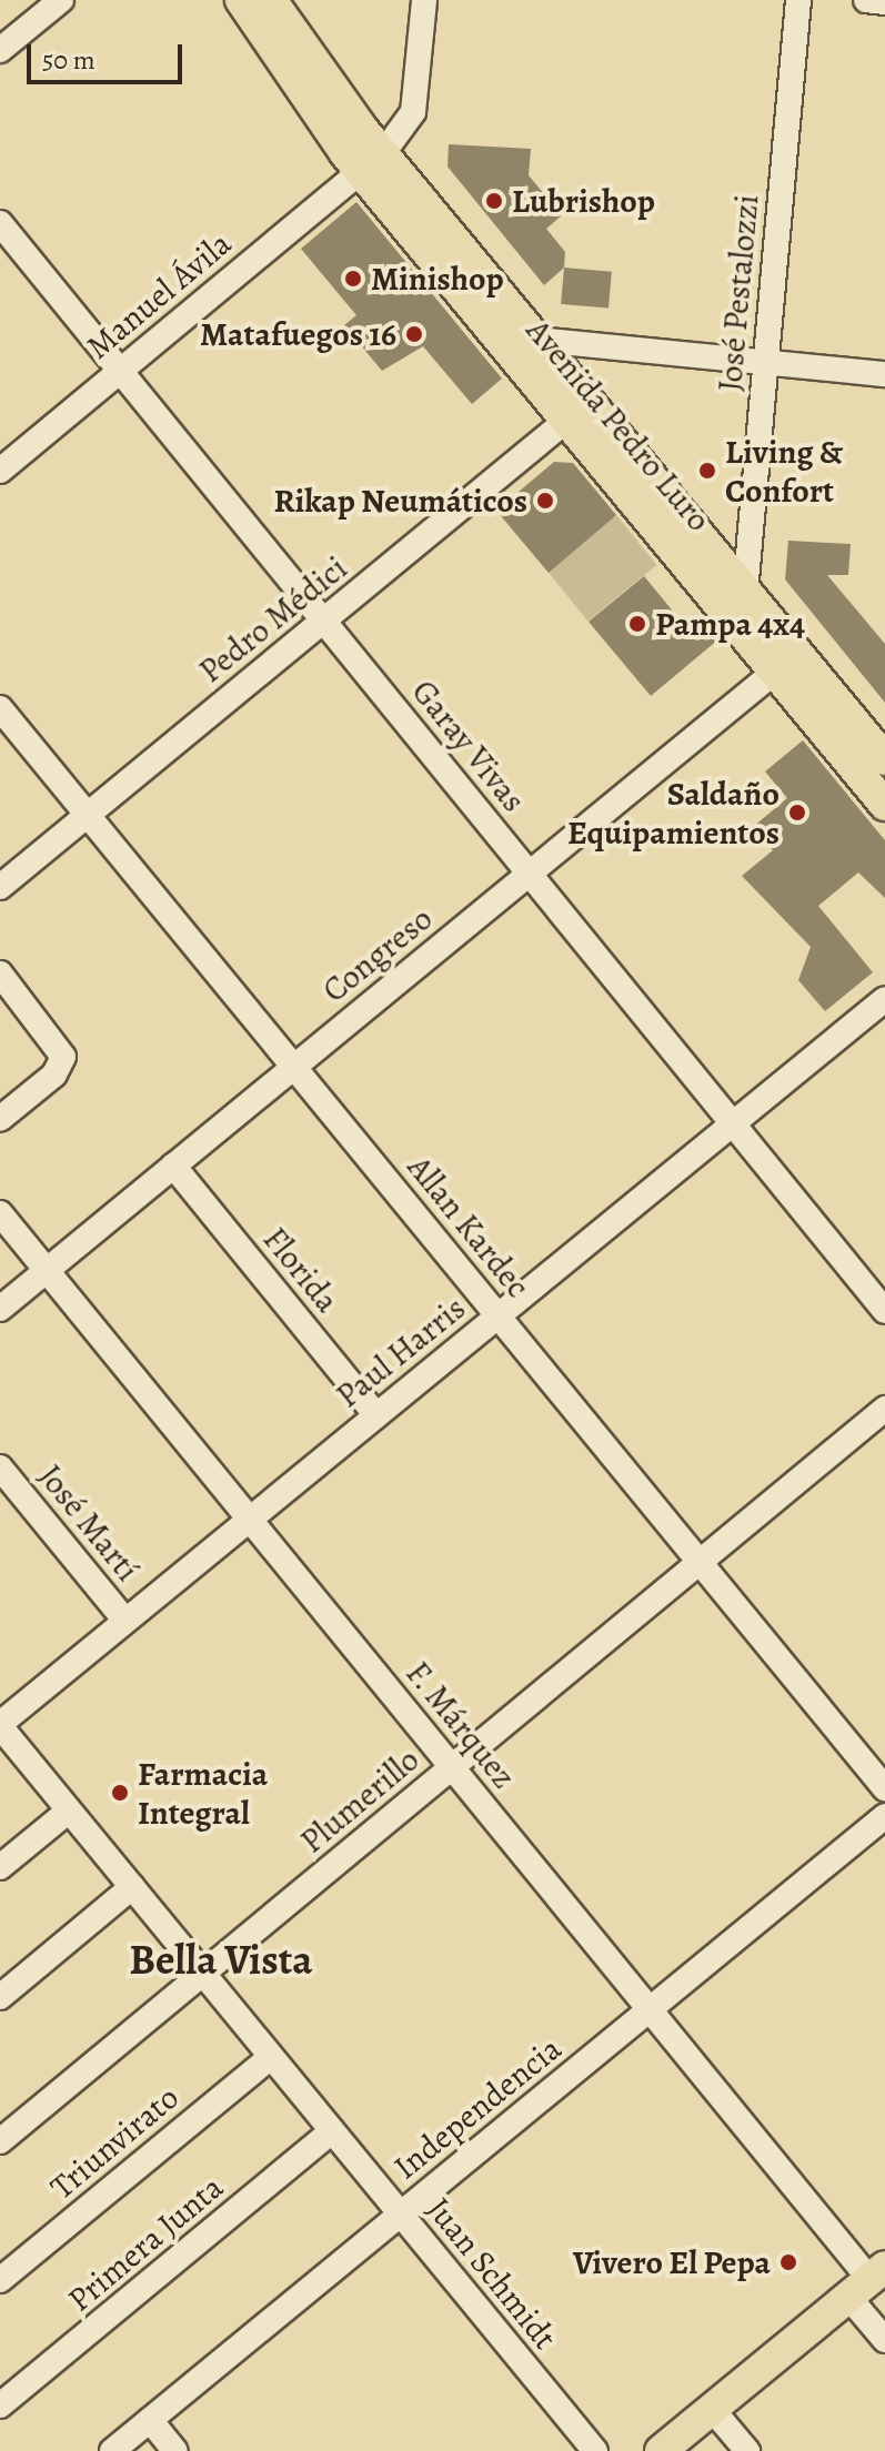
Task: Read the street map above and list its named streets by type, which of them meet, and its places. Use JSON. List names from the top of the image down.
{
  "streets": {
    "main road": ["Avenida Pedro Luro"],
    "street": [
      "José Pestalozzi",
      "Manuel Ávila",
      "Pedro Médici",
      "Garay Vivas",
      "Congreso",
      "Allan Kardec",
      "Florida",
      "Paul Harris",
      "José Martí",
      "F. Márquez",
      "Plumerillo",
      "Independencia",
      "Triunvirato",
      "Primera Junta",
      "Juan Schmidt"
    ]
  },
  "crossings": [
    ["José Pestalozzi", "Avenida Pedro Luro"],
    ["Manuel Ávila", "Avenida Pedro Luro"],
    ["Manuel Ávila", "Garay Vivas"],
    ["Avenida Pedro Luro", "Pedro Médici"],
    ["Avenida Pedro Luro", "Congreso"],
    ["Pedro Médici", "Garay Vivas"],
    ["Pedro Médici", "Allan Kardec"],
    ["Garay Vivas", "Congreso"],
    ["Garay Vivas", "Paul Harris"],
    ["Congreso", "Allan Kardec"],
    ["Congreso", "Florida"],
    ["Congreso", "F. Márquez"],
    ["Allan Kardec", "Paul Harris"],
    ["Allan Kardec", "Plumerillo"],
    ["Florida", "Paul Harris"],
    ["Paul Harris", "José Martí"],
    ["Paul Harris", "F. Márquez"],
    ["Paul Harris", "Juan Schmidt"],
    ["F. Márquez", "Plumerillo"],
    ["F. Márquez", "Independencia"],
    ["Plumerillo", "Juan Schmidt"],
    ["Independencia", "Juan Schmidt"],
    ["Triunvirato", "Juan Schmidt"],
    ["Primera Junta", "Juan Schmidt"]
  ],
  "districts": ["Bella Vista"],
  "places": [
    "Lubrishop",
    "Minishop",
    "Matafuegos 16",
    "Living & Confort",
    "Rikap Neumáticos",
    "Pampa 4x4",
    "Saldaño Equipamientos",
    "Farmacia Integral",
    "Vivero El Pepa"
  ],
  "scale_bar": "50 m"
}
